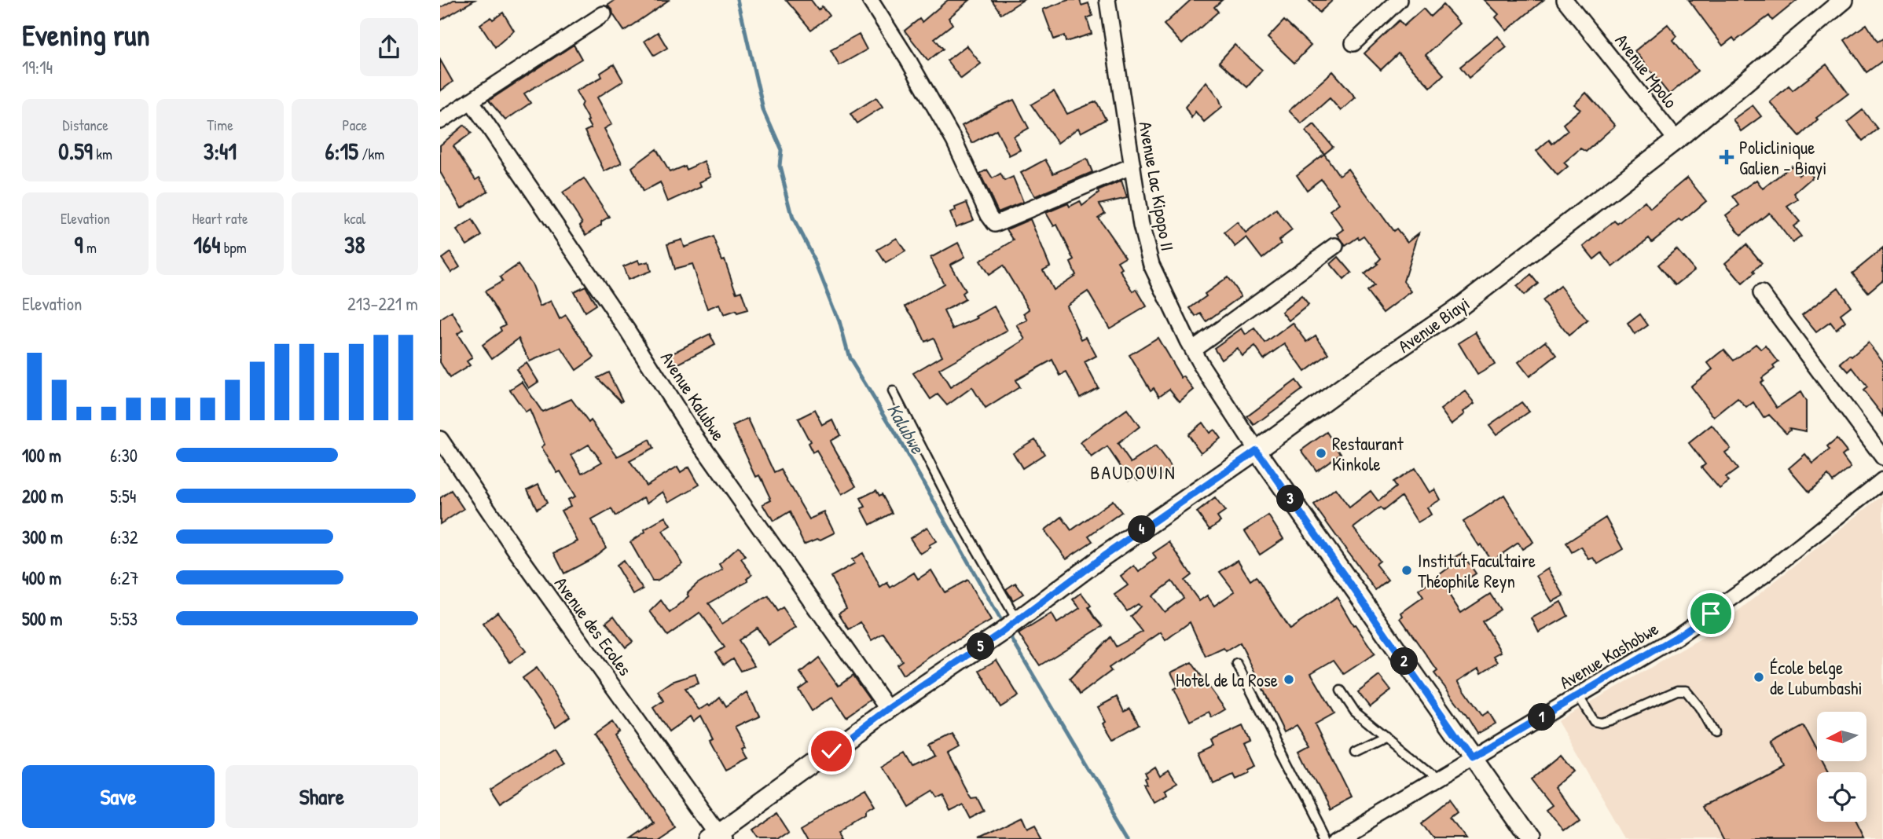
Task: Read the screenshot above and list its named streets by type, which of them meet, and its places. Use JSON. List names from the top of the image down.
{
  "streets": {
    "street": [
      "Avenue Mpolo",
      "Avenue Lac Kipopo II",
      "Avenue Biayi",
      "Avenue Kalubwe",
      "Avenue des Ecoles",
      "Avenue Kashobwe"
    ]
  },
  "crossings": [
    ["Avenue Mpolo", "Avenue Biayi"],
    ["Avenue Lac Kipopo II", "Avenue Biayi"],
    ["Avenue Biayi", "Avenue Kalubwe"],
    ["Avenue Biayi", "Avenue des Ecoles"]
  ],
  "districts": ["BAUDOUIN"],
  "water": ["Kalubwe"],
  "places": {
    "health": ["Policlinique Galien - Biayi"],
    "other": [
      "Restaurant Kinkole",
      "Institut Facultaire Théophile Reyn",
      "École belge de Lubumbashi",
      "Hotel de la Rose"
    ]
  },
  "north": "left",
  "page": {
    "heading": ["Evening run", "19:14"],
    "stats": [
      ["Distance", "0.59 km"],
      ["Time", "3:41"],
      ["Pace", "6:15 /km"],
      ["Elevation", "9 m"],
      ["Heart rate", "164 bpm"],
      ["kcal", "38"]
    ],
    "chart": ["Elevation", "213–221 m"],
    "list": [
      {
        "name": "100 m",
        "note": "6:30"
      },
      {
        "name": "200 m",
        "note": "5:54"
      },
      {
        "name": "300 m",
        "note": "6:32"
      },
      {
        "name": "400 m",
        "note": "6:27"
      },
      {
        "name": "500 m",
        "note": "5:53"
      }
    ],
    "pins": [
      "3",
      "4",
      "5",
      "2",
      "1"
    ],
    "buttons": ["Save", "Share"]
  }
}
